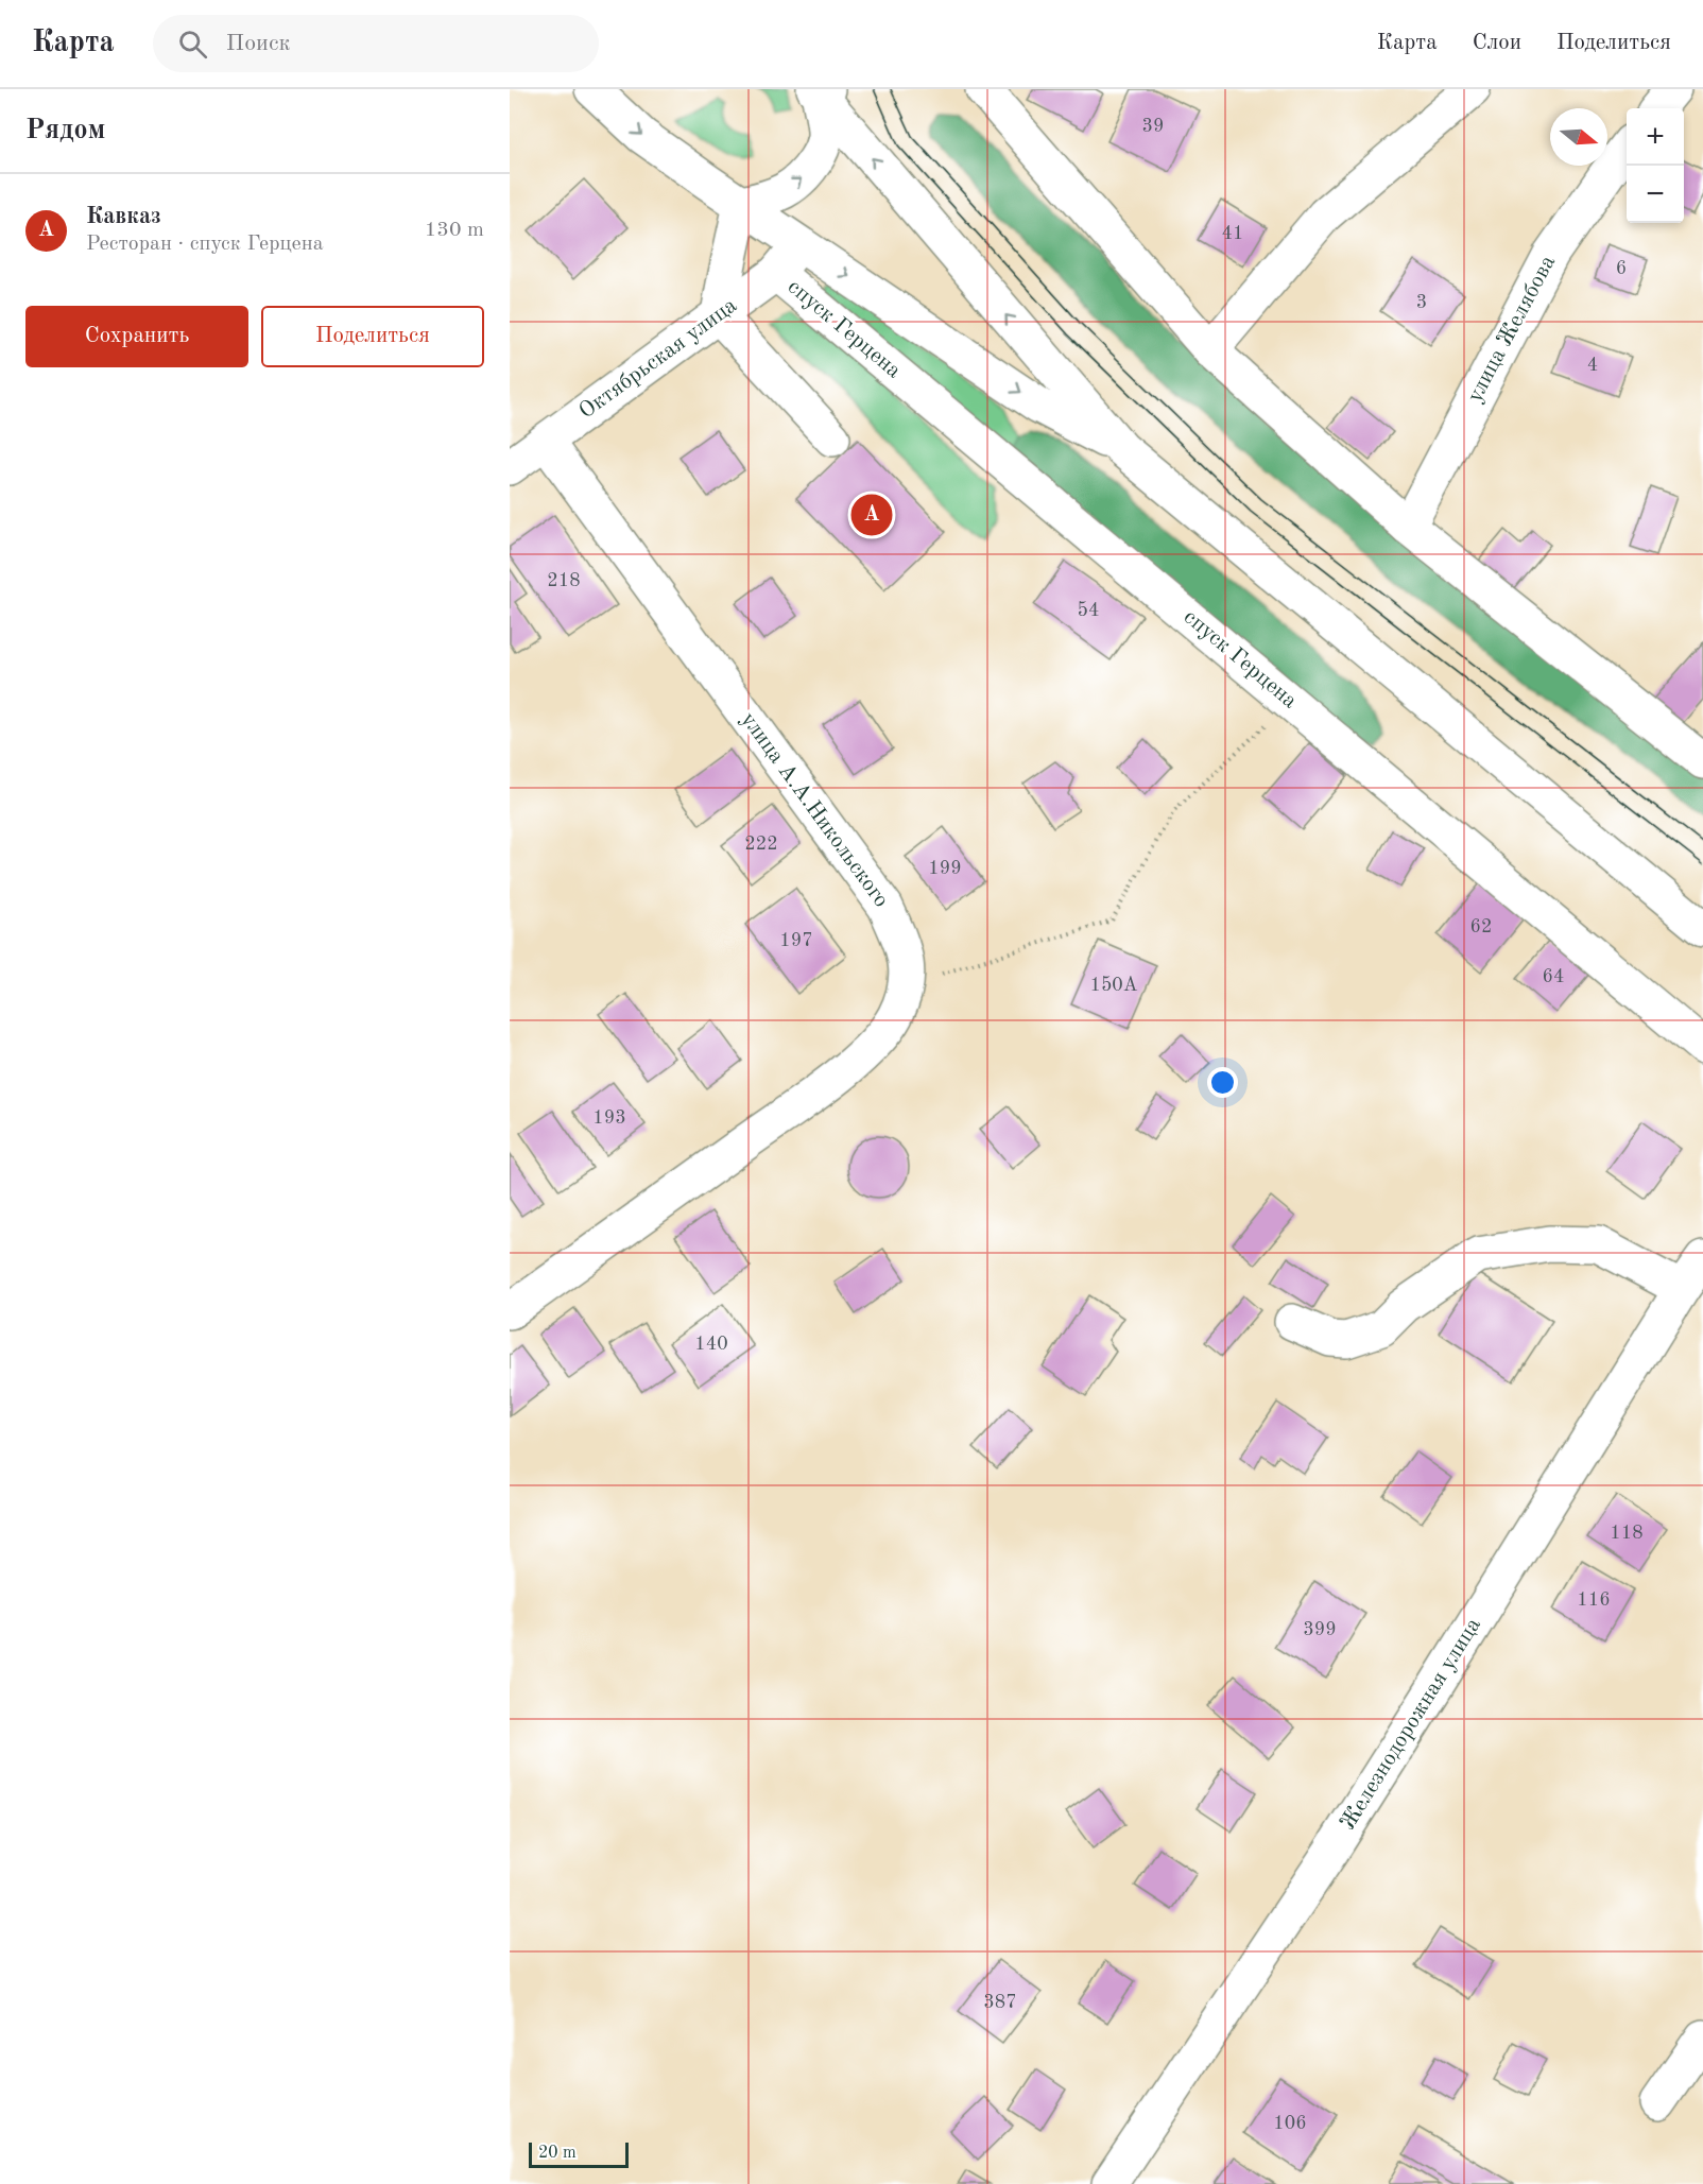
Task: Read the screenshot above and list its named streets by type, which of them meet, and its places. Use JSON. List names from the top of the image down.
{
  "streets": {
    "street": [
      "спуск Герцена",
      "улица Желябова",
      "Октябрьская улица",
      "улица А.А.Никольского",
      "Железнодорожная улица"
    ]
  },
  "crossings": [
    ["спуск Герцена", "Октябрьская улица"],
    ["Октябрьская улица", "улица А.А.Никольского"]
  ],
  "house_numbers": [
    "39",
    "41",
    "6",
    "3",
    "4",
    "218",
    "54",
    "222",
    "199",
    "62",
    "197",
    "64",
    "150А",
    "193",
    "140",
    "118",
    "116",
    "399",
    "387",
    "106"
  ],
  "scale_bar": "20 m",
  "north": "right",
  "page": {
    "header": "Карта",
    "search": "Поиск",
    "nav": ["Карта", "Слои", "Поделиться"],
    "heading": "Рядом",
    "map_buttons": ["+", "−"],
    "list": [
      {
        "mark": "A",
        "name": "Кавказ",
        "note": "Ресторан · спуск Герцена",
        "value": "130 m"
      }
    ],
    "buttons": ["Сохранить", "Поделиться"],
    "pins": "A",
    "scale": "20 m"
  }
}
